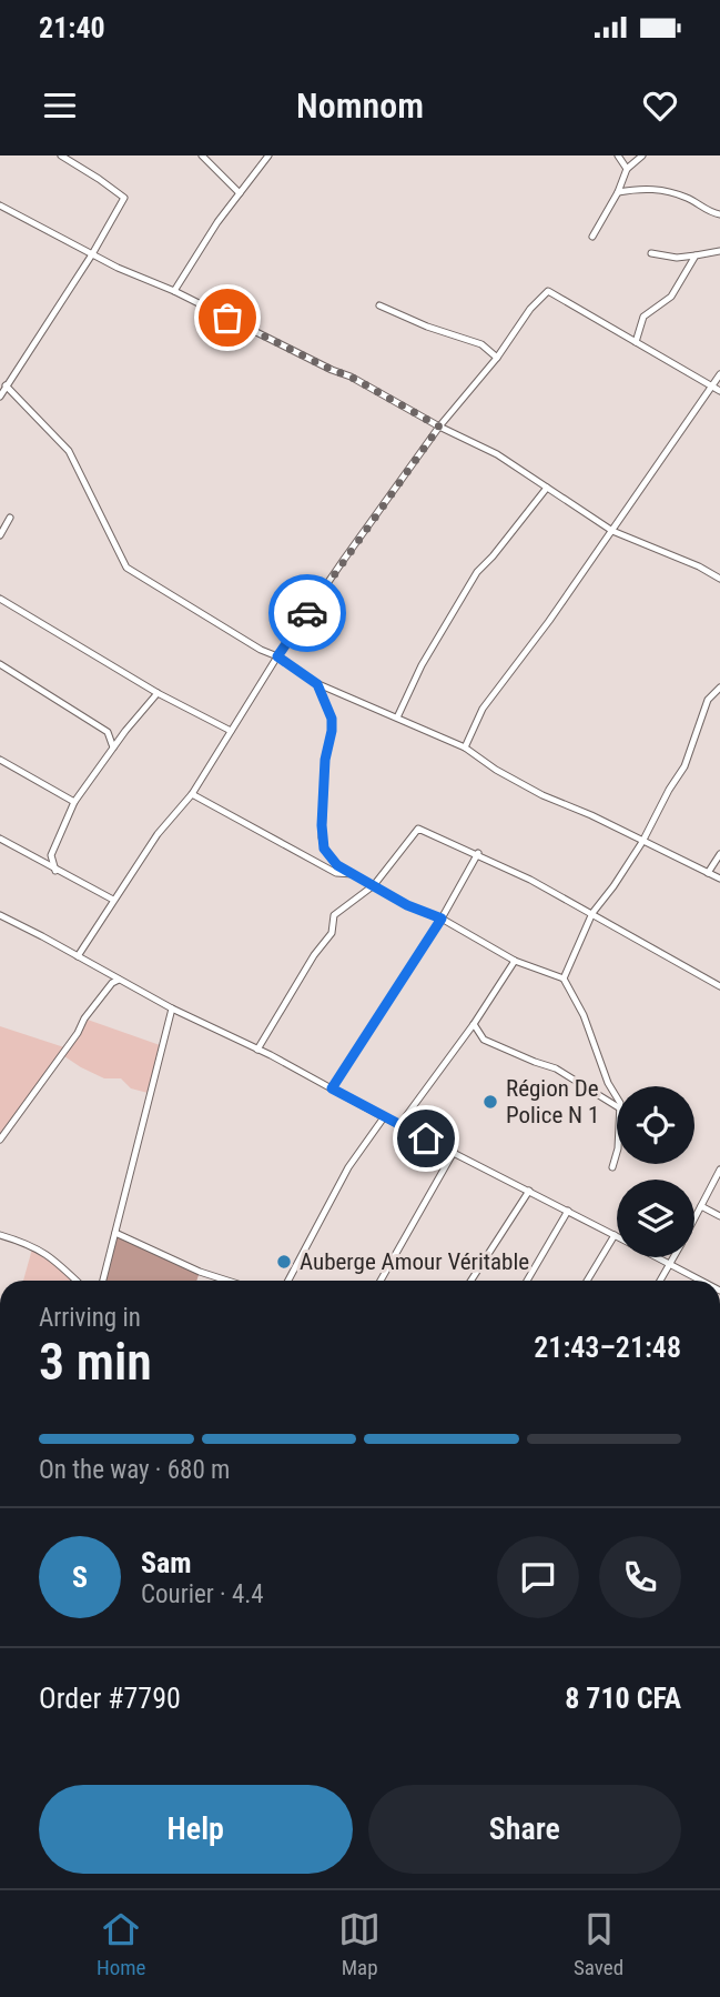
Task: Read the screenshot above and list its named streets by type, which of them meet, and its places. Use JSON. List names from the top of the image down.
{
  "places": ["Région De Police N 1", "Auberge Amour Véritable"],
  "page": {
    "status": "21:40",
    "header": "Nomnom",
    "heading": ["3 min", "Arriving in", "21:43–21:48"],
    "panel": [
      "Sam",
      "Courier · 4.4",
      "Order #7790",
      "8 710 CFA"
    ],
    "bar": "On the way · 680 m",
    "round": "S",
    "buttons": ["Help", "Share"],
    "tabs": ["Home", "Map", "Saved"]
  }
}
